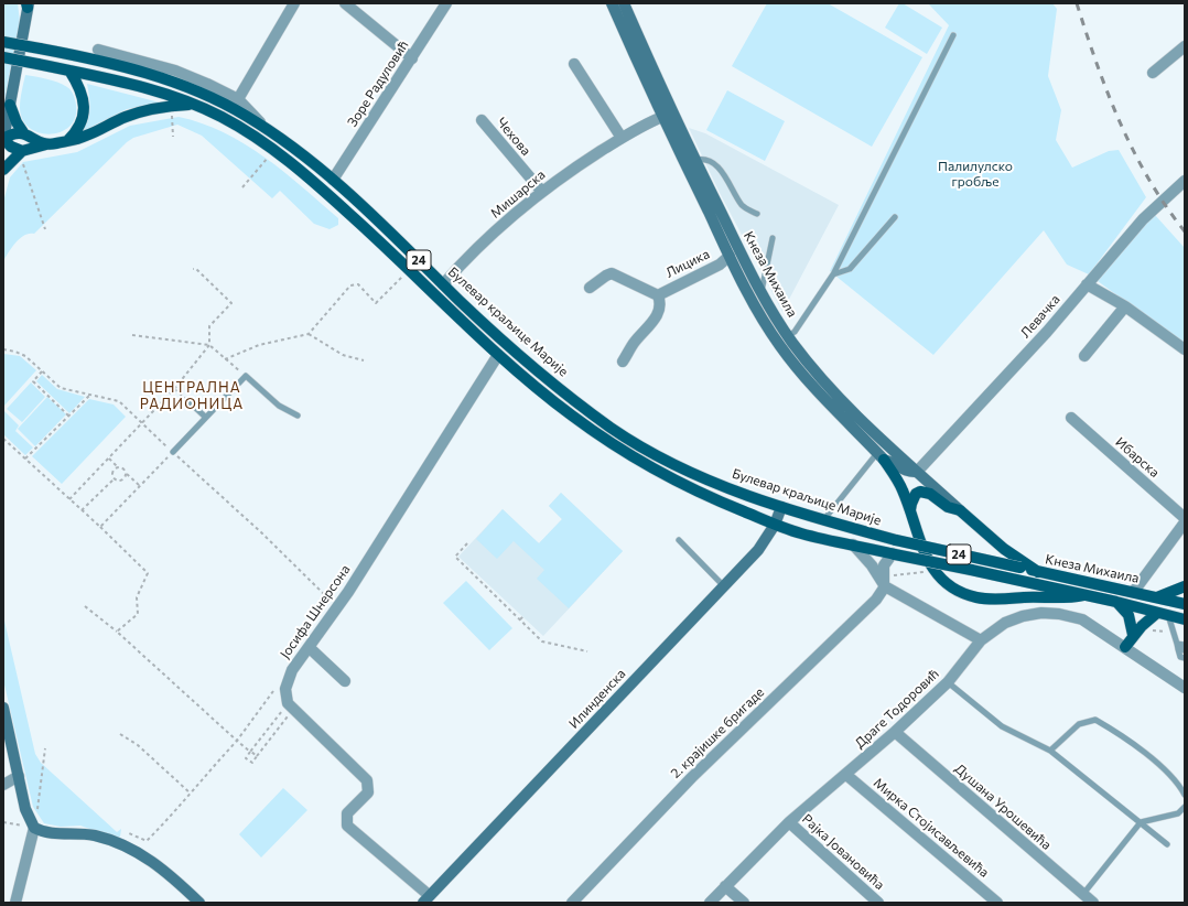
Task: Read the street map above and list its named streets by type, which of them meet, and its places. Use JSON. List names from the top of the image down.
{
  "streets": {
    "main road": [
      "24",
      "Кнеза Михаила",
      "Булевар краљице Марије",
      "Илинденска"
    ],
    "street": [
      "Зоре Радуловић",
      "Чехова",
      "Мишарска",
      "Лицика",
      "Левачка",
      "Ибарска",
      "Јосифа Шнерсона",
      "Драге Тодоровић",
      "2. крајишке бригаде",
      "Душана Урошевића",
      "Мирка Стојисављевића",
      "Рајка Јовановића"
    ]
  },
  "crossings": [
    ["Зоре Радуловић", "Булевар краљице Марије"],
    ["Чехова", "Мишарска"],
    ["Мишарска", "Кнеза Михаила"],
    ["Мишарска", "Булевар краљице Марије"],
    ["24", "Кнеза Михаила"],
    ["24", "Јосифа Шнерсона"],
    ["24", "Илинденска"],
    ["Лицика", "Кнеза Михаила"],
    ["Кнеза Михаила", "Левачка"],
    ["Кнеза Михаила", "Булевар краљице Марије"],
    ["Булевар краљице Марије", "Илинденска"],
    ["Драге Тодоровић", "Душана Урошевића"],
    ["Драге Тодоровић", "Мирка Стојисављевића"],
    ["Драге Тодоровић", "Рајка Јовановића"]
  ],
  "districts": ["ЦЕНТРАЛНА РАДИОНИЦА"],
  "parks": ["Палилулско гробље"]
}
